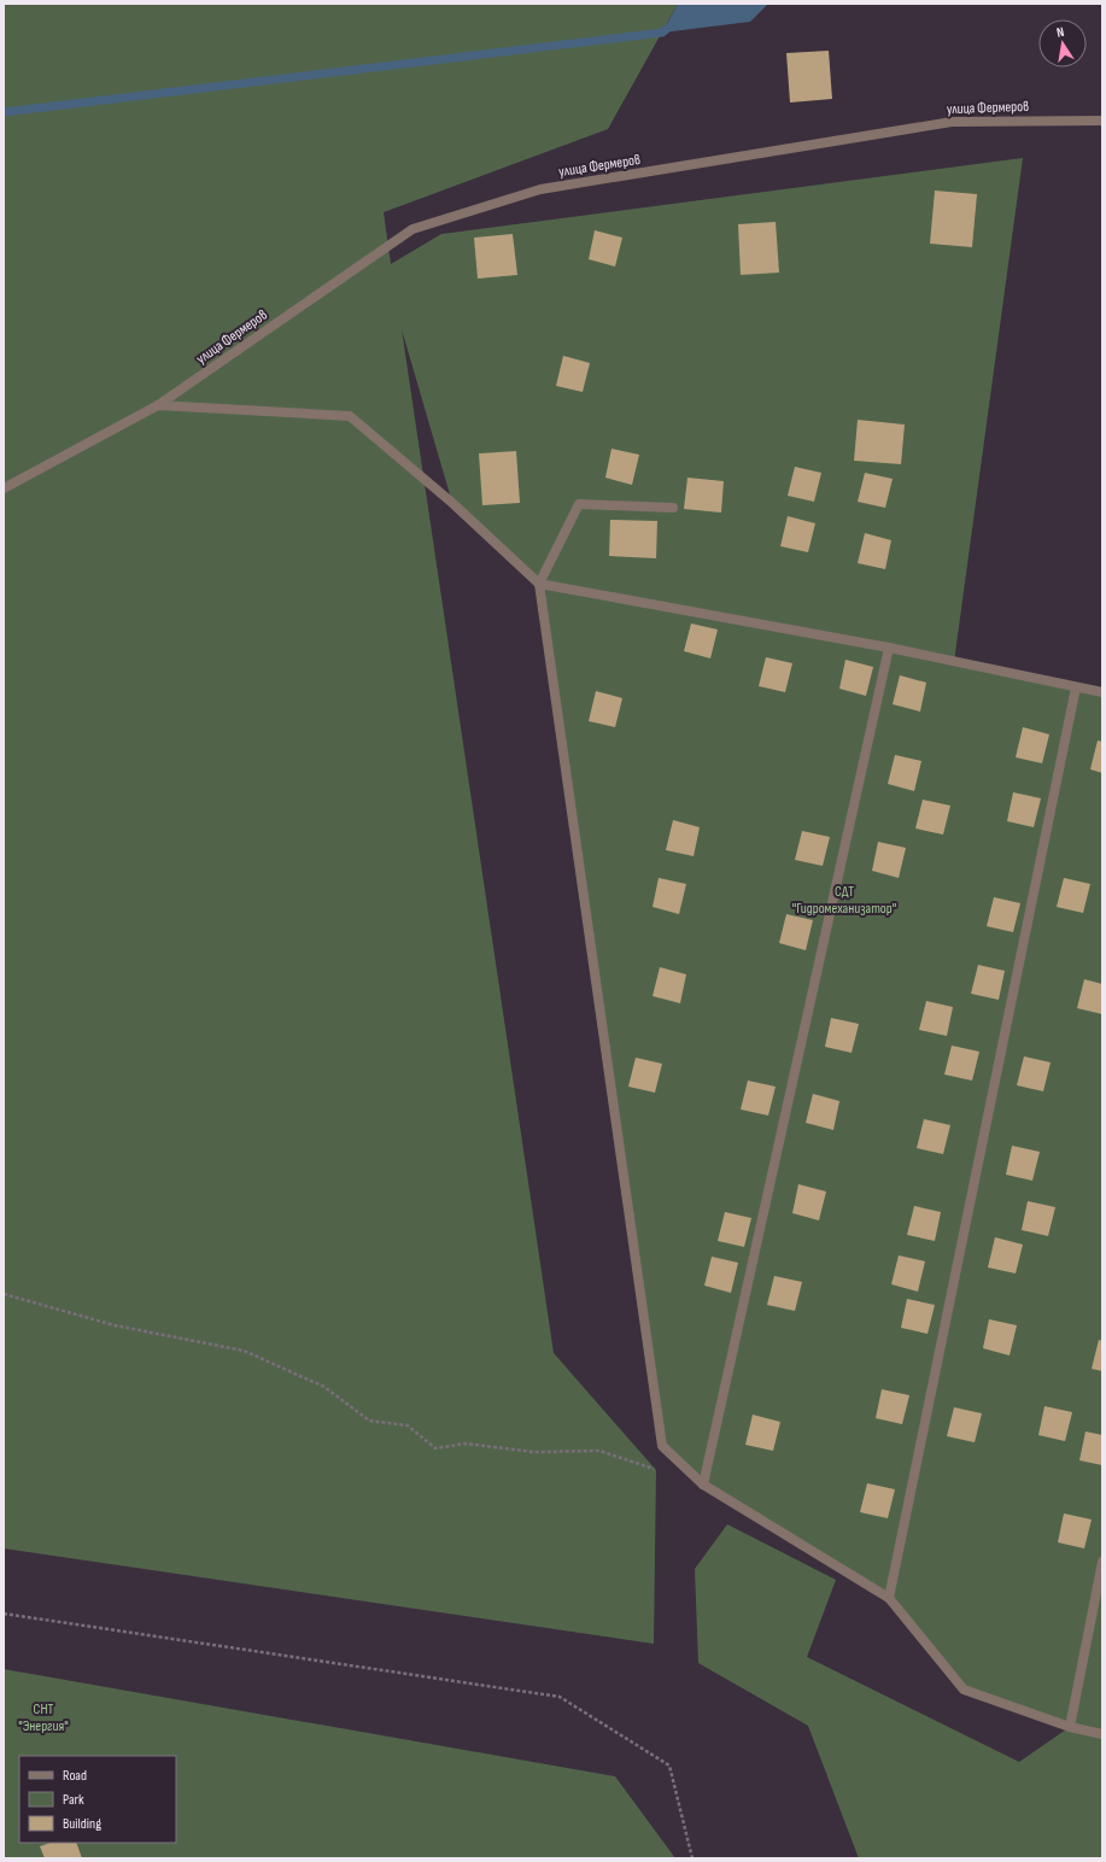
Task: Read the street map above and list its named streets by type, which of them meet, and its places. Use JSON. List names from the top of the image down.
{
  "streets": {
    "street": ["улица Фермеров"]
  },
  "parks": ["СДТ \"Гидромеханизатор\"", "СНТ \"Энергия\""],
  "legend": ["Road", "Park", "Building"],
  "north": "top"
}
